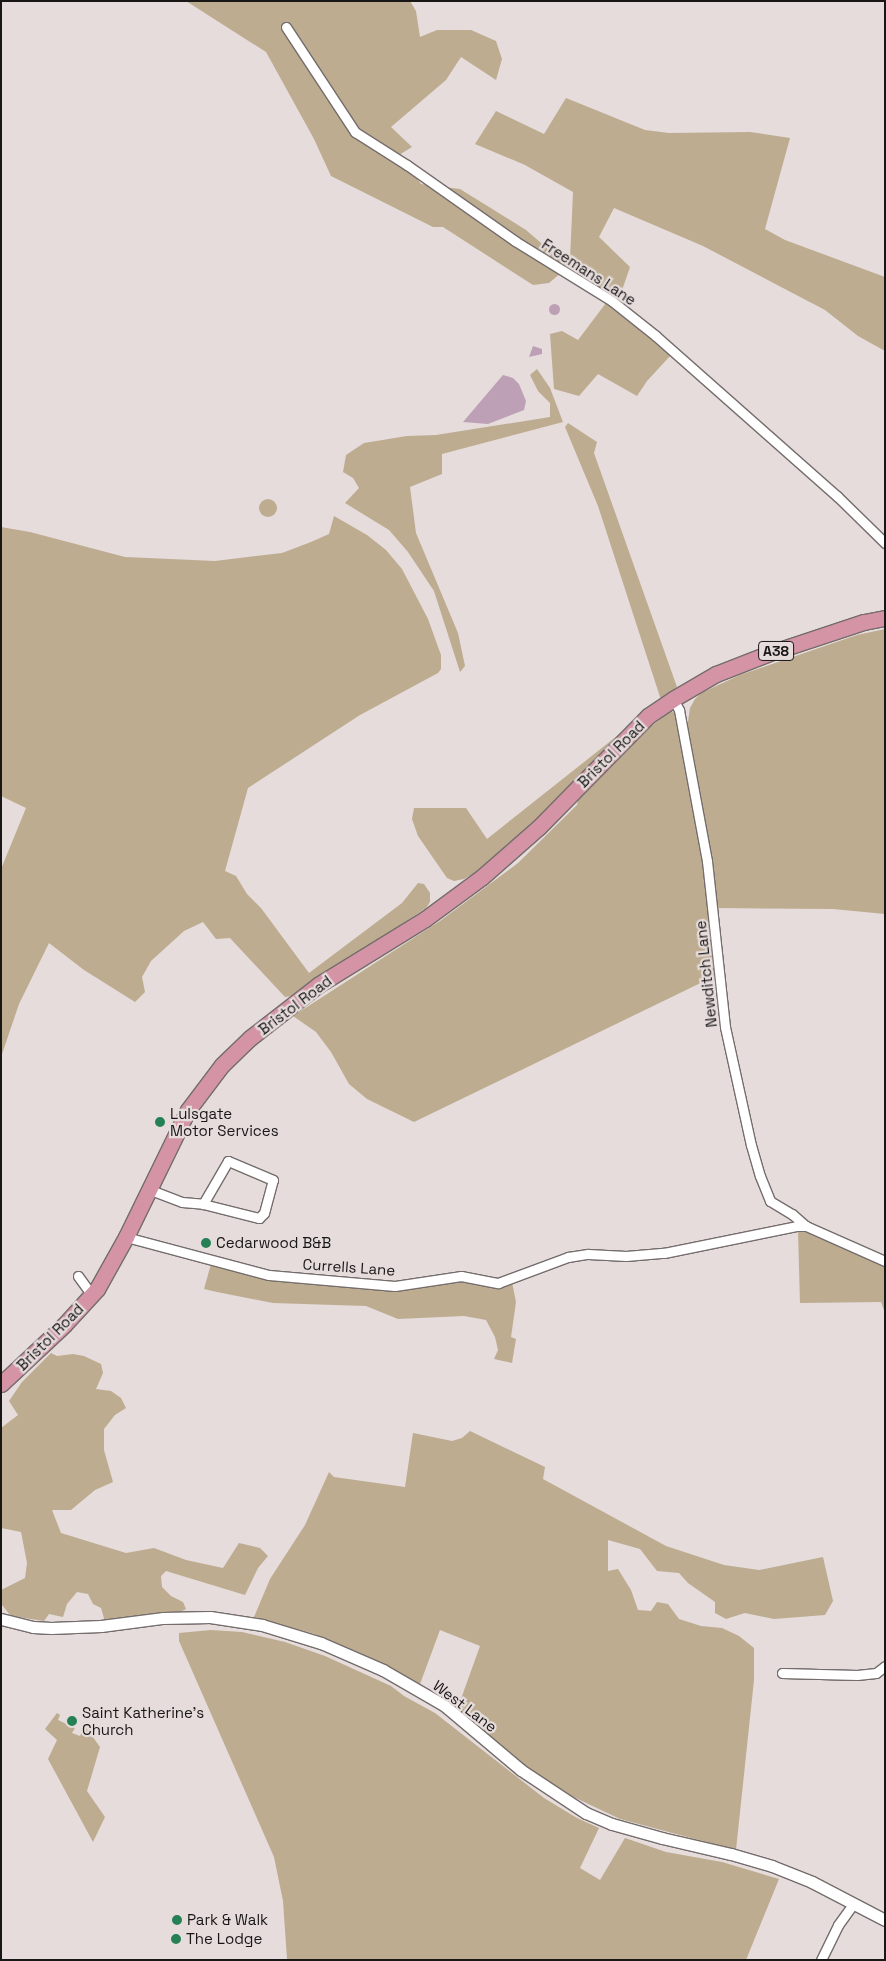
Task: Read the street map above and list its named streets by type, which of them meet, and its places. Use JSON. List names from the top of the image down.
{
  "streets": {
    "highway": ["A38", "Bristol Road"],
    "street": [
      "Freemans Lane",
      "Newditch Lane",
      "Currells Lane",
      "West Lane"
    ]
  },
  "crossings": [
    ["A38", "Bristol Road"],
    ["A38", "Newditch Lane"],
    ["Bristol Road", "Newditch Lane"],
    ["Bristol Road", "Currells Lane"],
    ["Newditch Lane", "Currells Lane"]
  ],
  "places": [
    "Lulsgate Motor Services",
    "Cedarwood B&B",
    "Saint Katherine's Church",
    "Park & Walk",
    "The Lodge"
  ]
}
